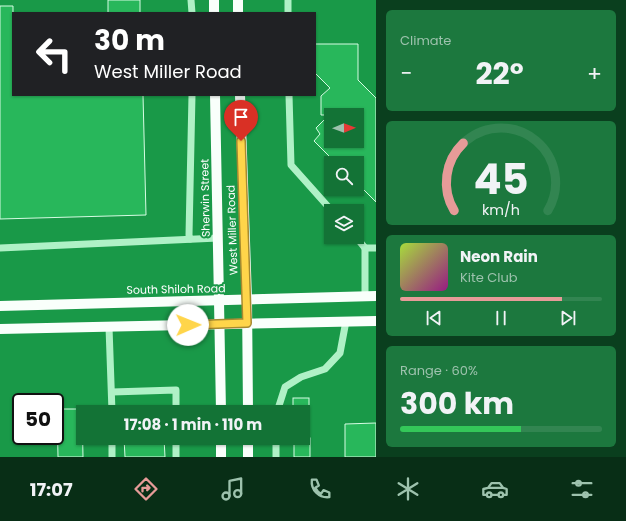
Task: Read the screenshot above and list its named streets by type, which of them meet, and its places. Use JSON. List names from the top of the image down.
{
  "streets": {
    "main road": ["Sherwin Street", "West Miller Road", "South Shiloh Road"]
  },
  "crossings": [
    ["Sherwin Street", "South Shiloh Road"],
    ["West Miller Road", "South Shiloh Road"]
  ],
  "north": "right",
  "page": {
    "tile": [
      "Climate",
      ["Range · 60%", "300 km"]
    ],
    "turn": ["30 m", "West Miller Road"],
    "heat": ["−", "22°", "+"],
    "song": ["Neon Rain", "Kite Club"],
    "limit": "50",
    "trip": "17:08 · 1 min · 110 m",
    "tabs": "17:07",
    "gauge": ["45", "km/h"]
  }
}
